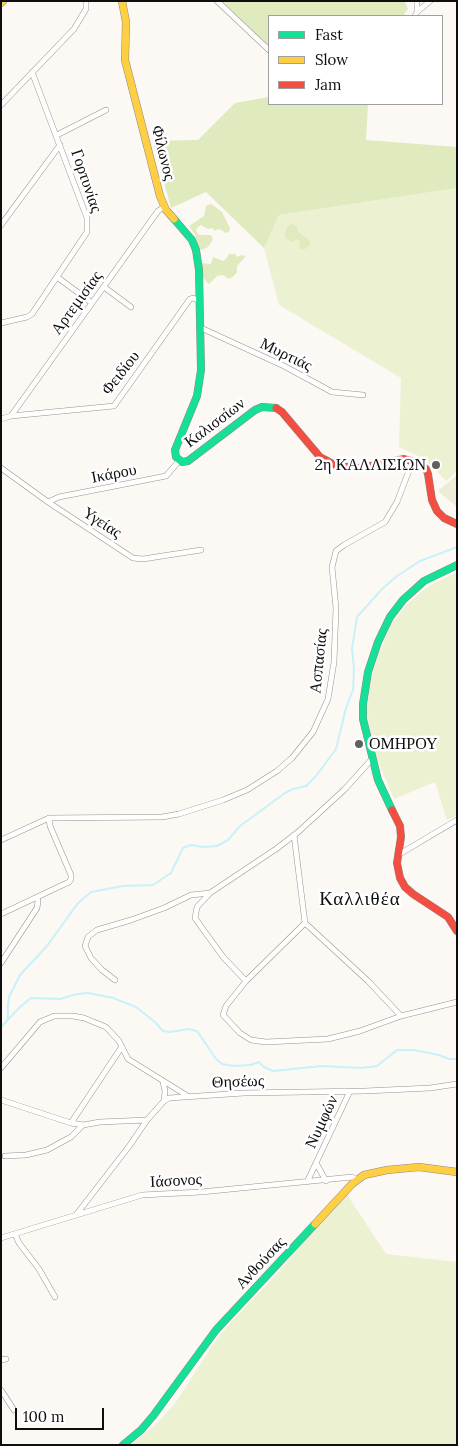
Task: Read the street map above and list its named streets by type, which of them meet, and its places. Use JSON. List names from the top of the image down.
{
  "streets": {
    "main road": ["Φίλωνος", "Καλισσίων", "Ανθούσας"],
    "street": [
      "Γορτυνίας",
      "Αρτεμισίας",
      "Μυρτιάς",
      "Φειδίου",
      "Ικάρου",
      "Υγείας",
      "Ασπασίας",
      "Θησέως",
      "Νυμφών",
      "Ιάσονος"
    ]
  },
  "crossings": [
    ["Φίλωνος", "Αρτεμισίας"],
    ["Φίλωνος", "Φειδίου"],
    ["Φίλωνος", "Καλισσίων"],
    ["Αρτεμισίας", "Φειδίου"],
    ["Μυρτιάς", "Καλισσίων"],
    ["Φειδίου", "Καλισσίων"],
    ["Καλισσίων", "Ικάρου"],
    ["Καλισσίων", "Ασπασίας"],
    ["Ικάρου", "Υγείας"],
    ["Θησέως", "Νυμφών"],
    ["Νυμφών", "Ιάσονος"],
    ["Ιάσονος", "Ανθούσας"]
  ],
  "districts": ["Καλλιθέα"],
  "places": ["2η ΚΑΛΛΙΣΙΩΝ", "ΟΜΗΡΟΥ"],
  "legend": ["Fast", "Slow", "Jam"],
  "scale_bar": "100 m"
}
